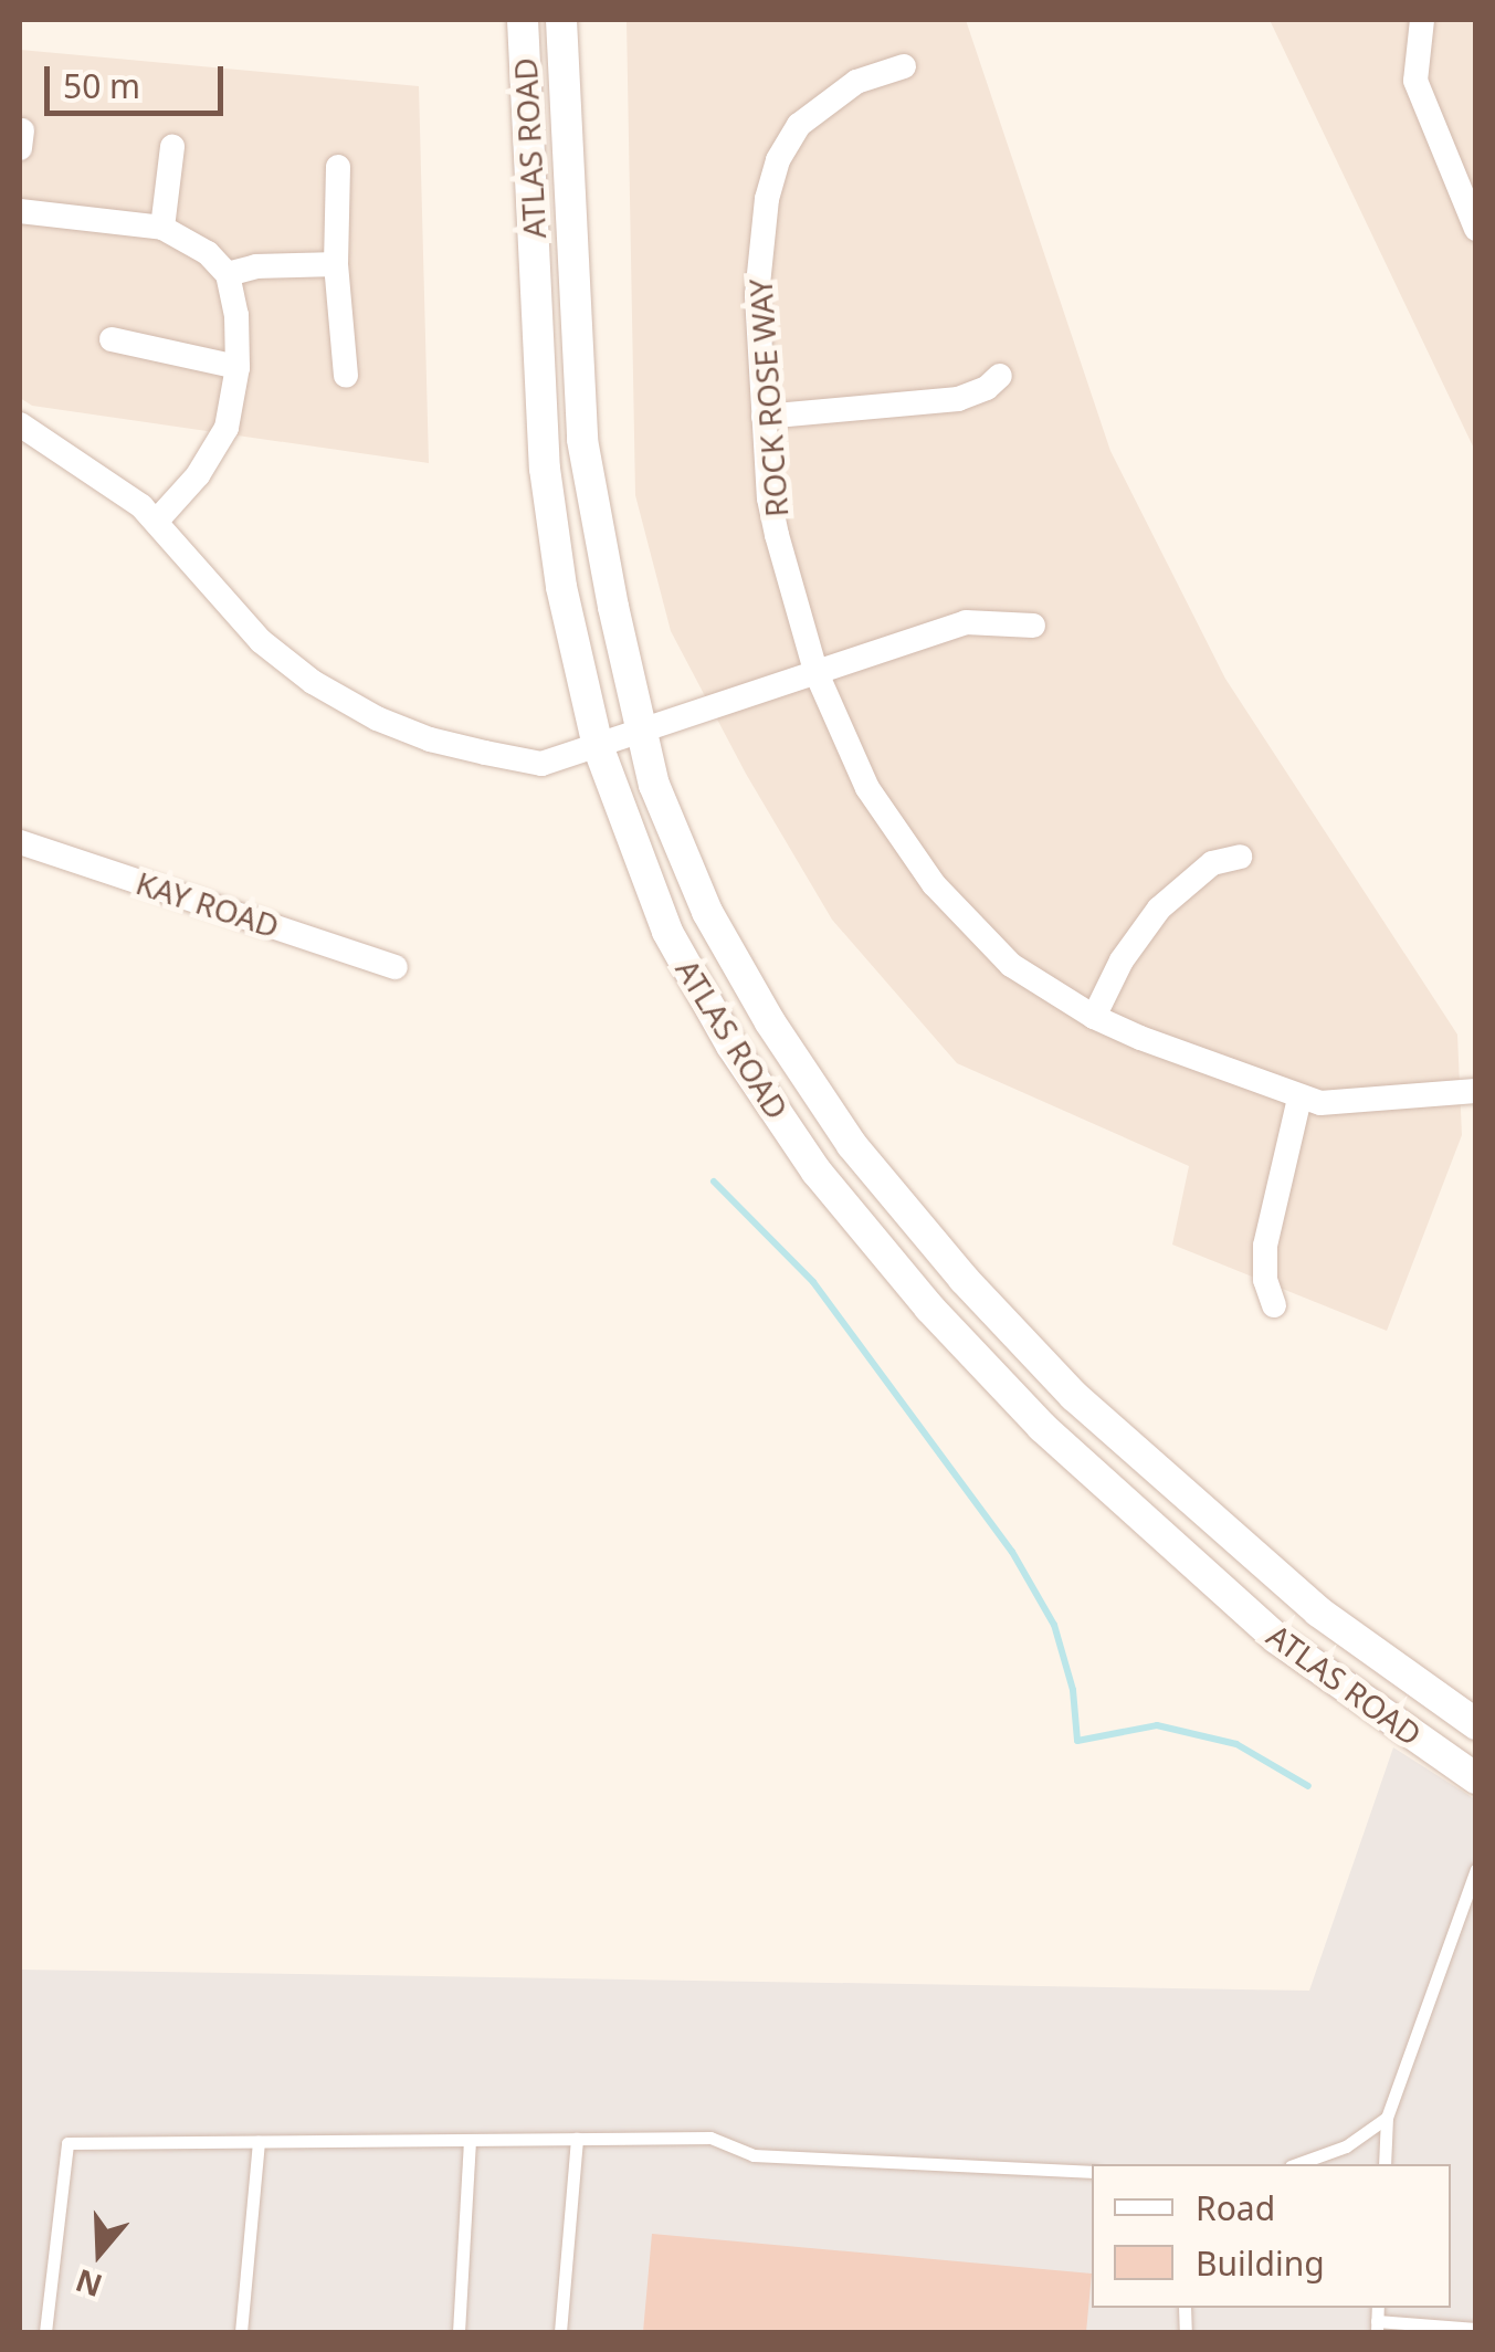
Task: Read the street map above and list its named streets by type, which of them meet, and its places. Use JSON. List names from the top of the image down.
{
  "streets": {
    "street": ["ATLAS ROAD", "ROCK ROSE WAY", "KAY ROAD"]
  },
  "legend": ["Road", "Building"],
  "scale_bar": "50 m",
  "north": "bottom"
}
